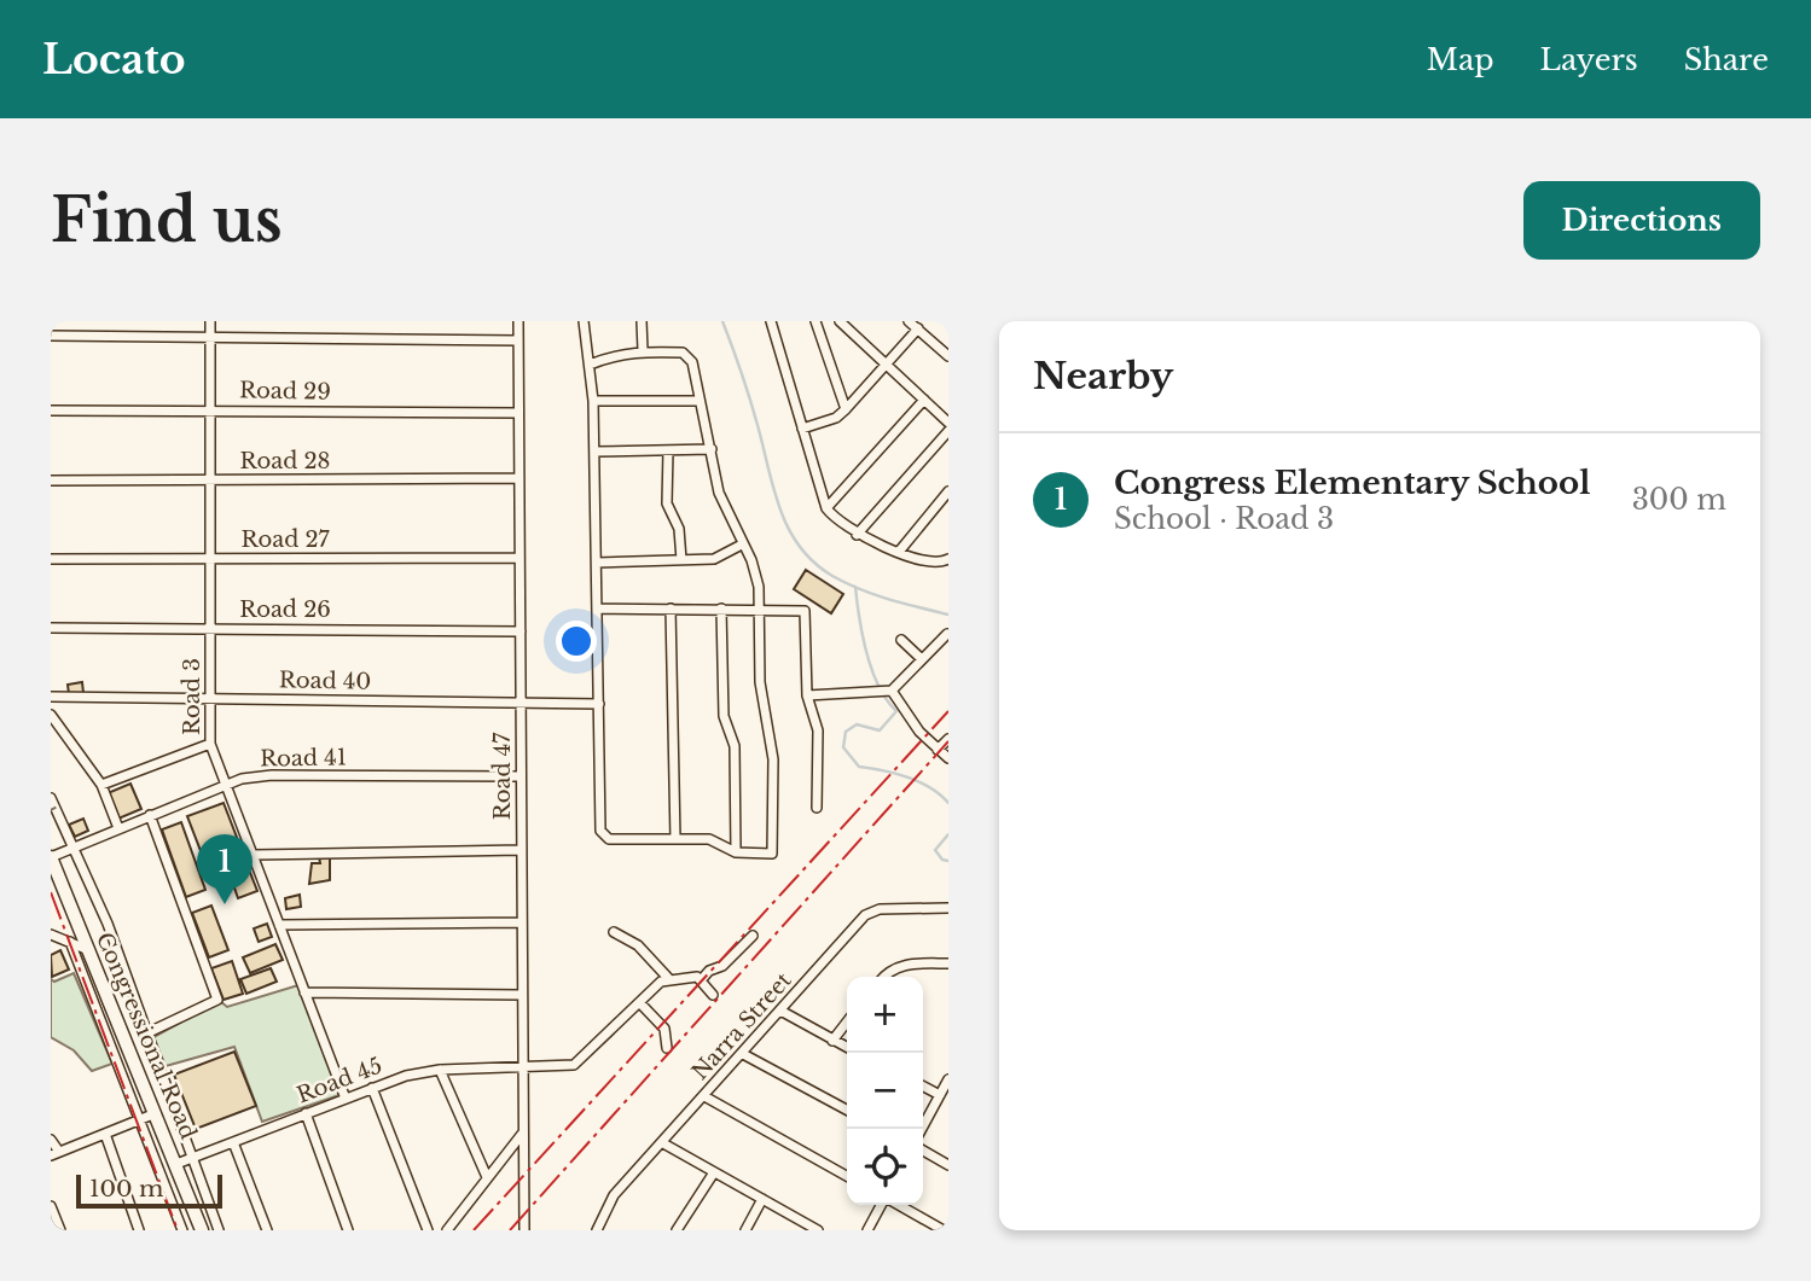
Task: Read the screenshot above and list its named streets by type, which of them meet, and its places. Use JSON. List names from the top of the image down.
{
  "streets": {
    "main road": ["Congressional Road"],
    "street": [
      "Road 29",
      "Road 28",
      "Road 27",
      "Road 26",
      "Road 40",
      "Road 3",
      "Road 41",
      "Road 47",
      "Narra Street",
      "Road 45"
    ]
  },
  "crossings": [
    ["Road 29", "Road 3"],
    ["Road 29", "Road 47"],
    ["Road 28", "Road 3"],
    ["Road 28", "Road 47"],
    ["Road 27", "Road 3"],
    ["Road 27", "Road 47"],
    ["Road 26", "Road 3"],
    ["Road 26", "Road 47"],
    ["Road 40", "Road 3"],
    ["Road 40", "Road 47"],
    ["Road 3", "Road 41"],
    ["Road 3", "Road 45"],
    ["Road 41", "Road 47"],
    ["Road 41", "Congressional Road"],
    ["Road 47", "Road 45"],
    ["Congressional Road", "Road 45"]
  ],
  "scale_bar": "100 m",
  "page": {
    "header": "Locato",
    "nav": ["Map", "Layers", "Share"],
    "buttons": "Directions",
    "title": "Find us",
    "heading": "Nearby",
    "list": [
      {
        "mark": "1",
        "name": "Congress Elementary School",
        "note": "School · Road 3",
        "value": "300 m"
      }
    ],
    "pins": "1",
    "map_buttons": ["+", "−"],
    "scale": "100 m"
  }
}
